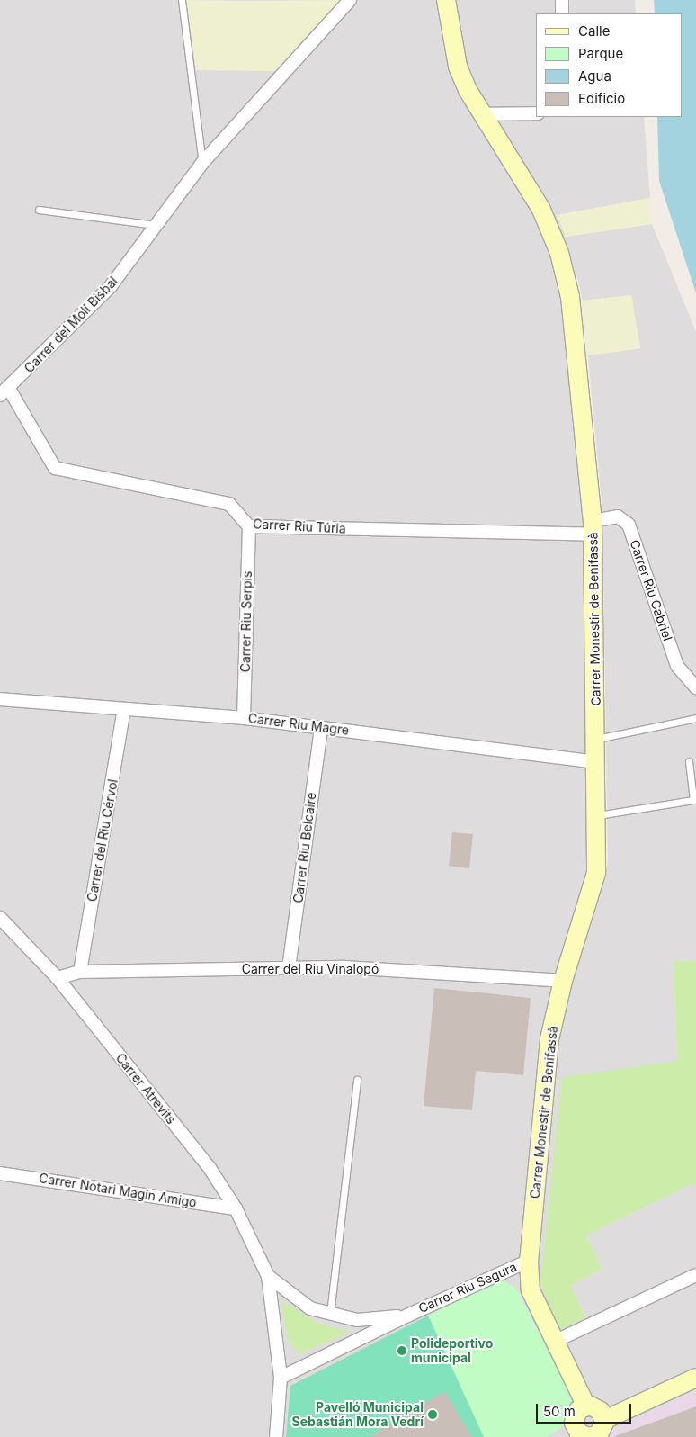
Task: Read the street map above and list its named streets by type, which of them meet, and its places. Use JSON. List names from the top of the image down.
{
  "streets": {
    "street": [
      "Carrer del Molí Bisbal",
      "Carrer Riu Túria",
      "Carrer Riu Cabriel",
      "Carrer Monestir de Benifassà",
      "Carrer Riu Serpis",
      "Carrer Riu Magre",
      "Carrer del Riu Cérvol",
      "Carrer Riu Belcaire",
      "Carrer del Riu Vinalopó",
      "Carrer Atrevits",
      "Carrer Notari Magín Amigo",
      "Carrer Riu Segura"
    ]
  },
  "crossings": [
    ["Carrer del Molí Bisbal", "Carrer Riu Túria"],
    ["Carrer Riu Túria", "Carrer Riu Cabriel"],
    ["Carrer Riu Túria", "Carrer Monestir de Benifassà"],
    ["Carrer Riu Túria", "Carrer Riu Serpis"],
    ["Carrer Riu Cabriel", "Carrer Monestir de Benifassà"],
    ["Carrer Monestir de Benifassà", "Carrer Riu Magre"],
    ["Carrer Monestir de Benifassà", "Carrer del Riu Vinalopó"],
    ["Carrer Monestir de Benifassà", "Carrer Riu Segura"],
    ["Carrer Riu Serpis", "Carrer Riu Magre"],
    ["Carrer Riu Magre", "Carrer del Riu Cérvol"],
    ["Carrer Riu Magre", "Carrer Riu Belcaire"],
    ["Carrer del Riu Cérvol", "Carrer del Riu Vinalopó"],
    ["Carrer Riu Belcaire", "Carrer del Riu Vinalopó"],
    ["Carrer del Riu Vinalopó", "Carrer Atrevits"],
    ["Carrer Atrevits", "Carrer Notari Magín Amigo"]
  ],
  "places": ["Polideportivo municipal", "Pavelló Municipal Sebastián Mora Vedrí"],
  "legend": [
    "Calle",
    "Parque",
    "Agua",
    "Edificio"
  ],
  "scale_bar": "50 m"
}
